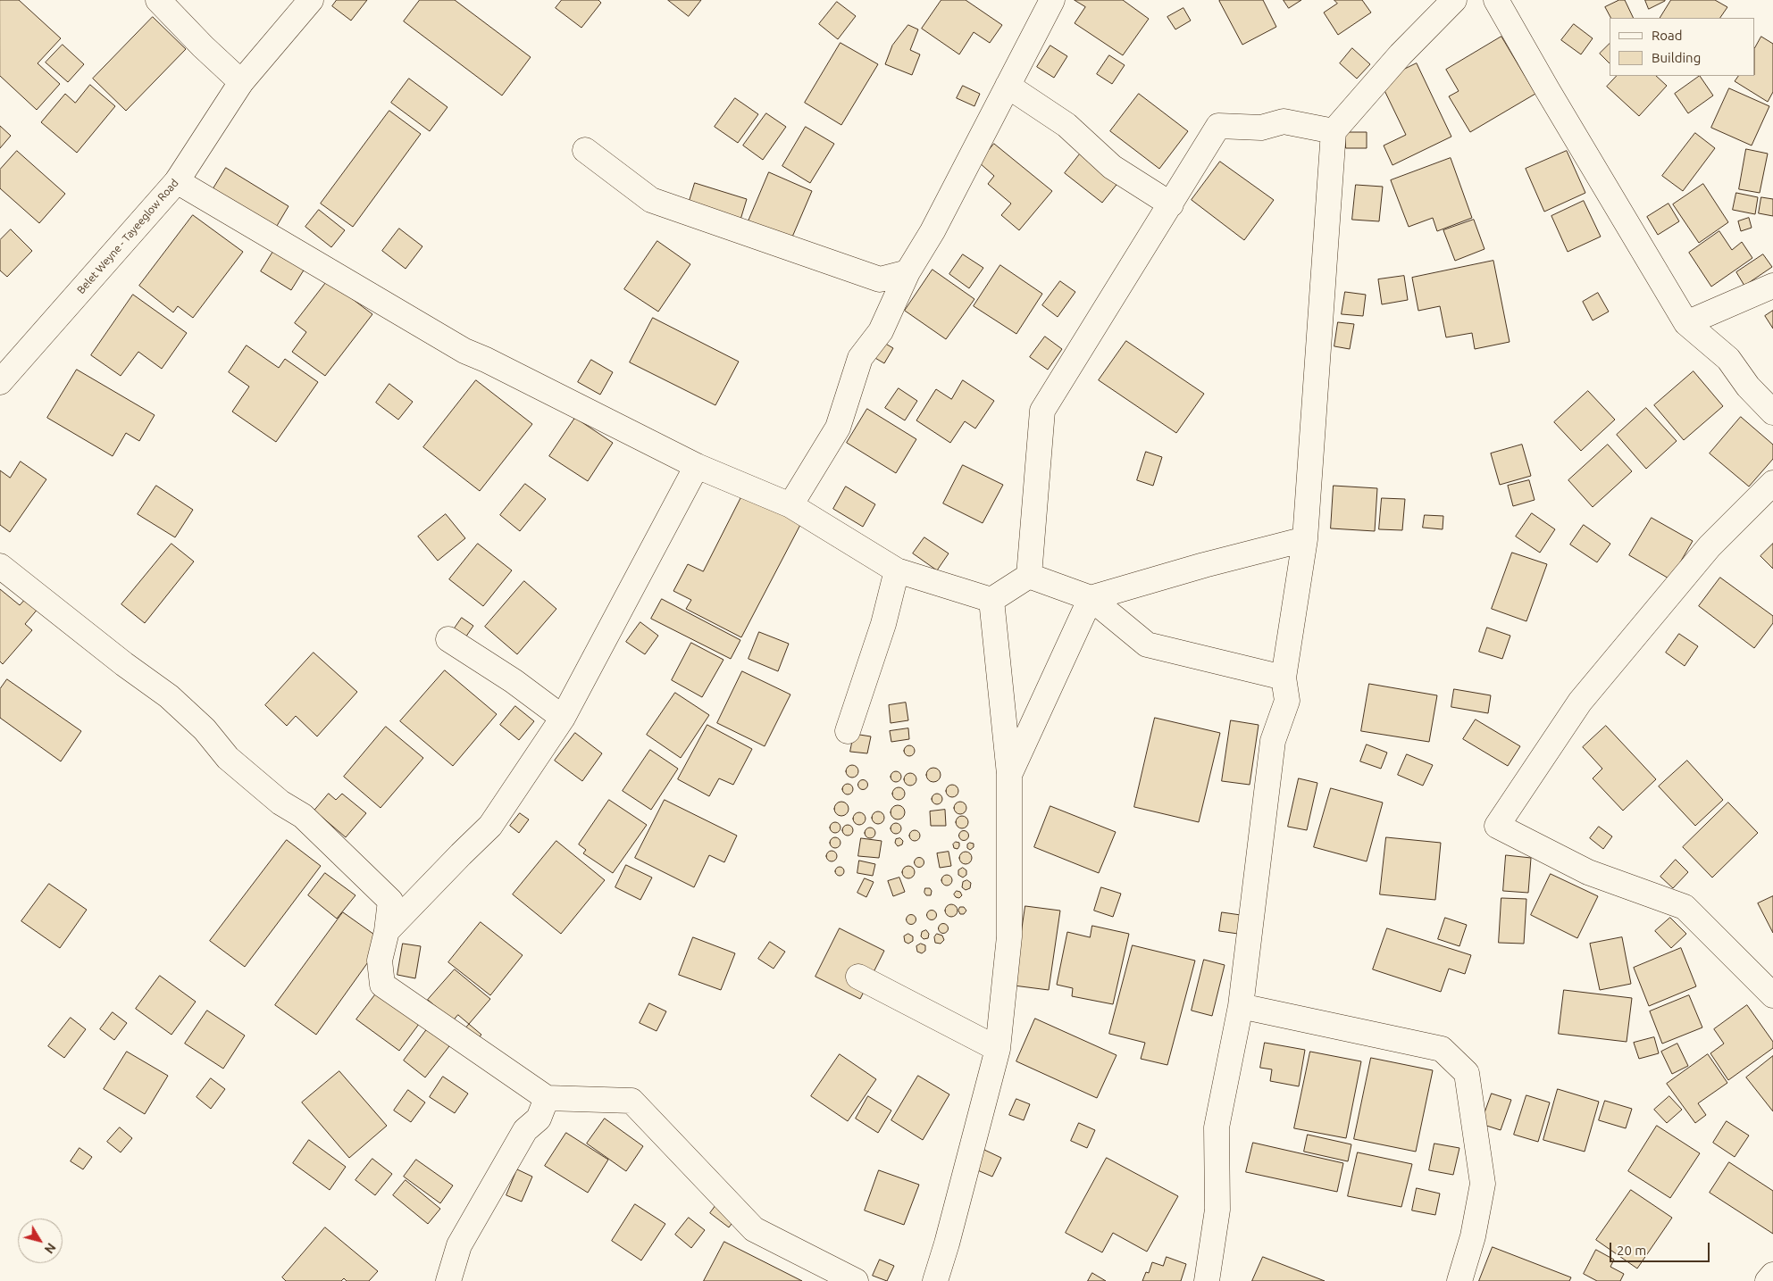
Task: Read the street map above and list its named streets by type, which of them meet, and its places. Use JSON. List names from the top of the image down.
{
  "streets": {
    "street": ["Belet Weyne - Tayeeglow Road"]
  },
  "legend": ["Road", "Building"],
  "scale_bar": "20 m",
  "north": "bottom right"
}
